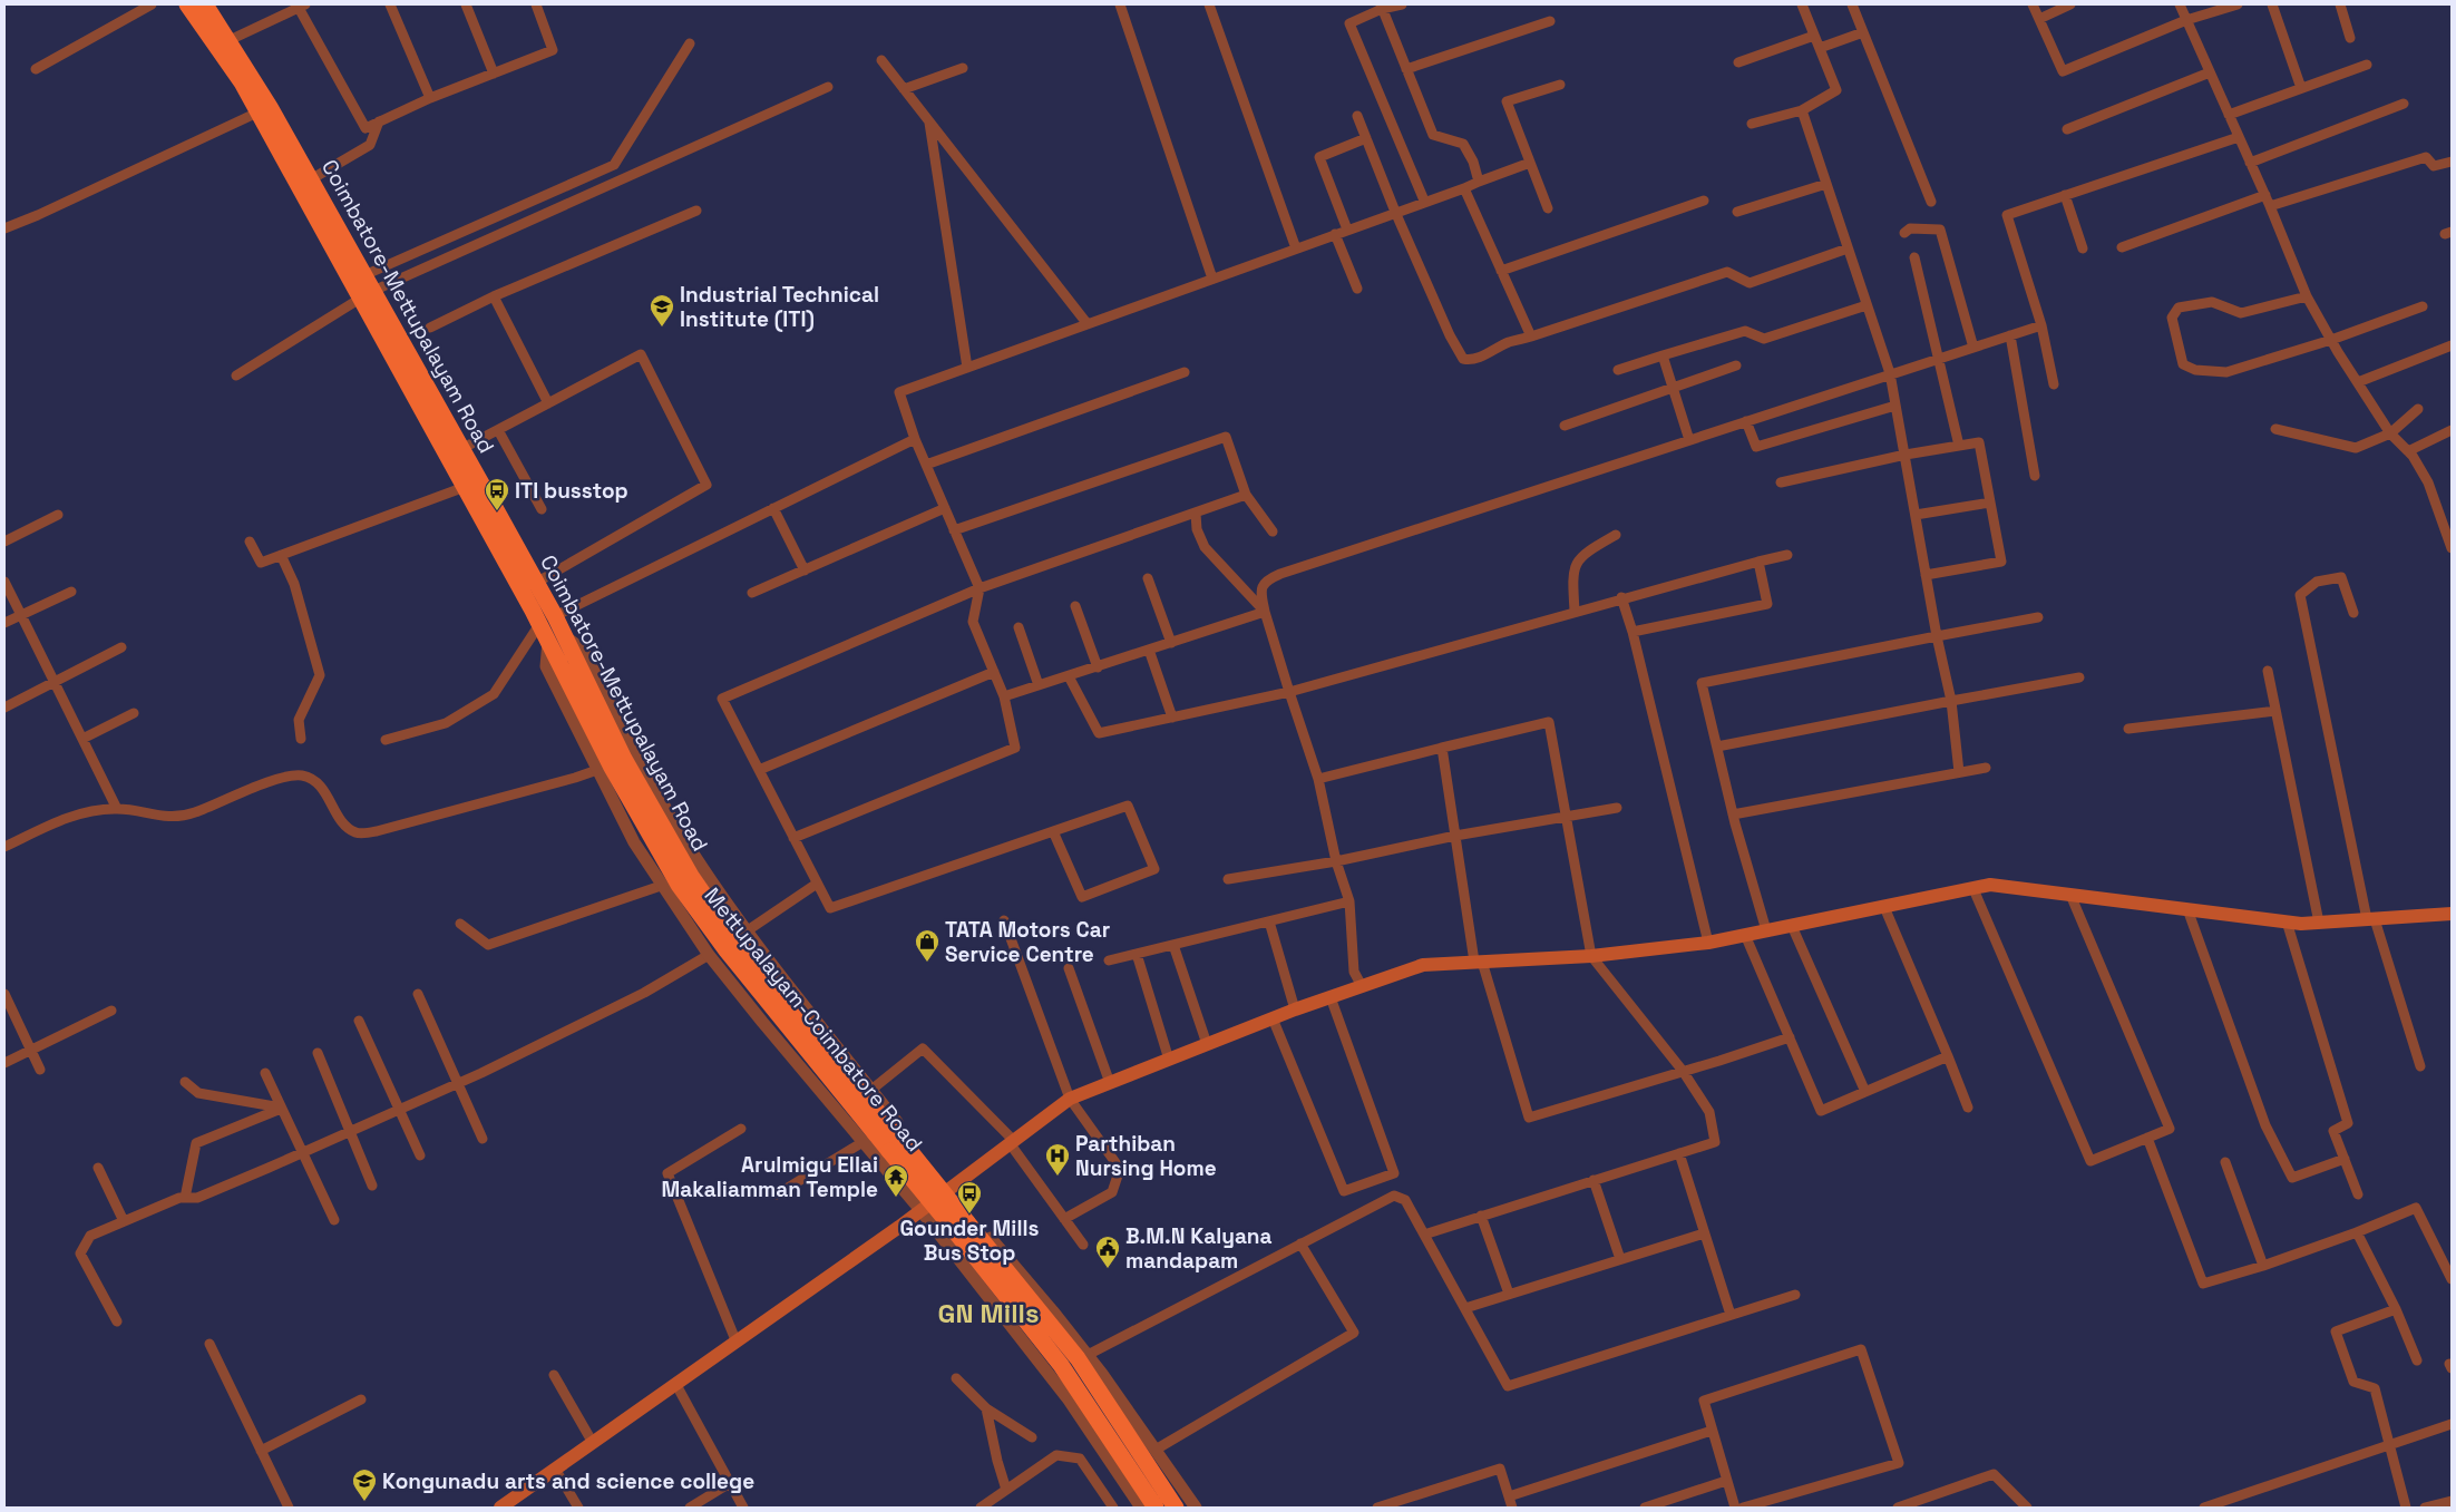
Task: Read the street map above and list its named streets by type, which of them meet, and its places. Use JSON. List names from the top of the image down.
{
  "streets": {
    "highway": ["Coimbatore-Mettupalayam Road", "Mettupalayam-Coimbatore Road"]
  },
  "crossings": [
    ["Coimbatore-Mettupalayam Road", "Mettupalayam-Coimbatore Road"]
  ],
  "districts": ["GN Mills"],
  "places": {
    "school or university": ["Industrial Technical Institute (ITI)", "Kongunadu arts and science college"],
    "bus stop": ["ITI busstop", "Gounder Mills Bus Stop"],
    "shop": ["TATA Motors Car Service Centre"],
    "hospital": ["Parthiban Nursing Home"],
    "temple": ["Arulmigu Ellai Makaliamman Temple"],
    "public building": ["B.M.N Kalyana mandapam"]
  }
}
